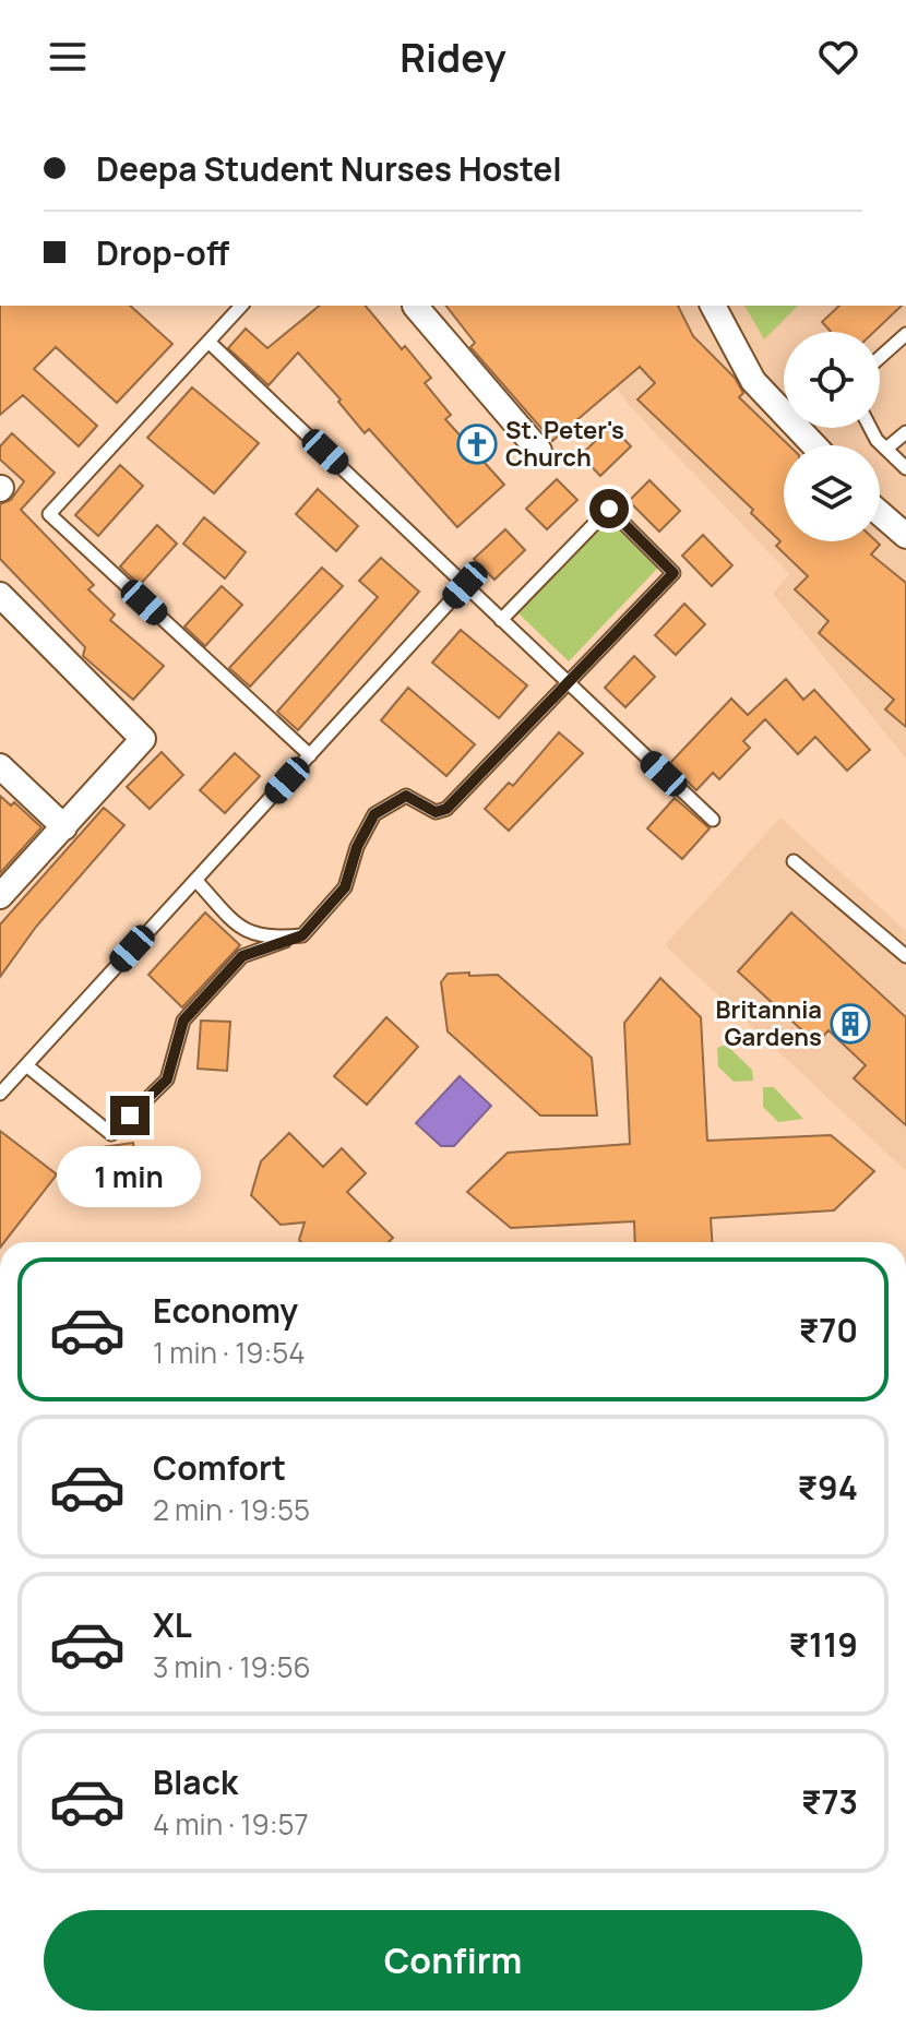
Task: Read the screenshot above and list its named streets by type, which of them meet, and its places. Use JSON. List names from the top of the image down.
{
  "places": {
    "church": ["St. Peter's Church"],
    "building": ["Britannia Gardens"]
  },
  "page": {
    "header": "Ridey",
    "banner": ["Deepa Student Nurses Hostel", "Drop-off"],
    "bubble": "1 min",
    "list": [
      {
        "name": "Economy",
        "note": "1 min · 19:54",
        "value": "₹70"
      },
      {
        "name": "Comfort",
        "note": "2 min · 19:55",
        "value": "₹94"
      },
      {
        "name": "XL",
        "note": "3 min · 19:56",
        "value": "₹119"
      },
      {
        "name": "Black",
        "note": "4 min · 19:57",
        "value": "₹73"
      }
    ],
    "buttons": "Confirm"
  }
}
